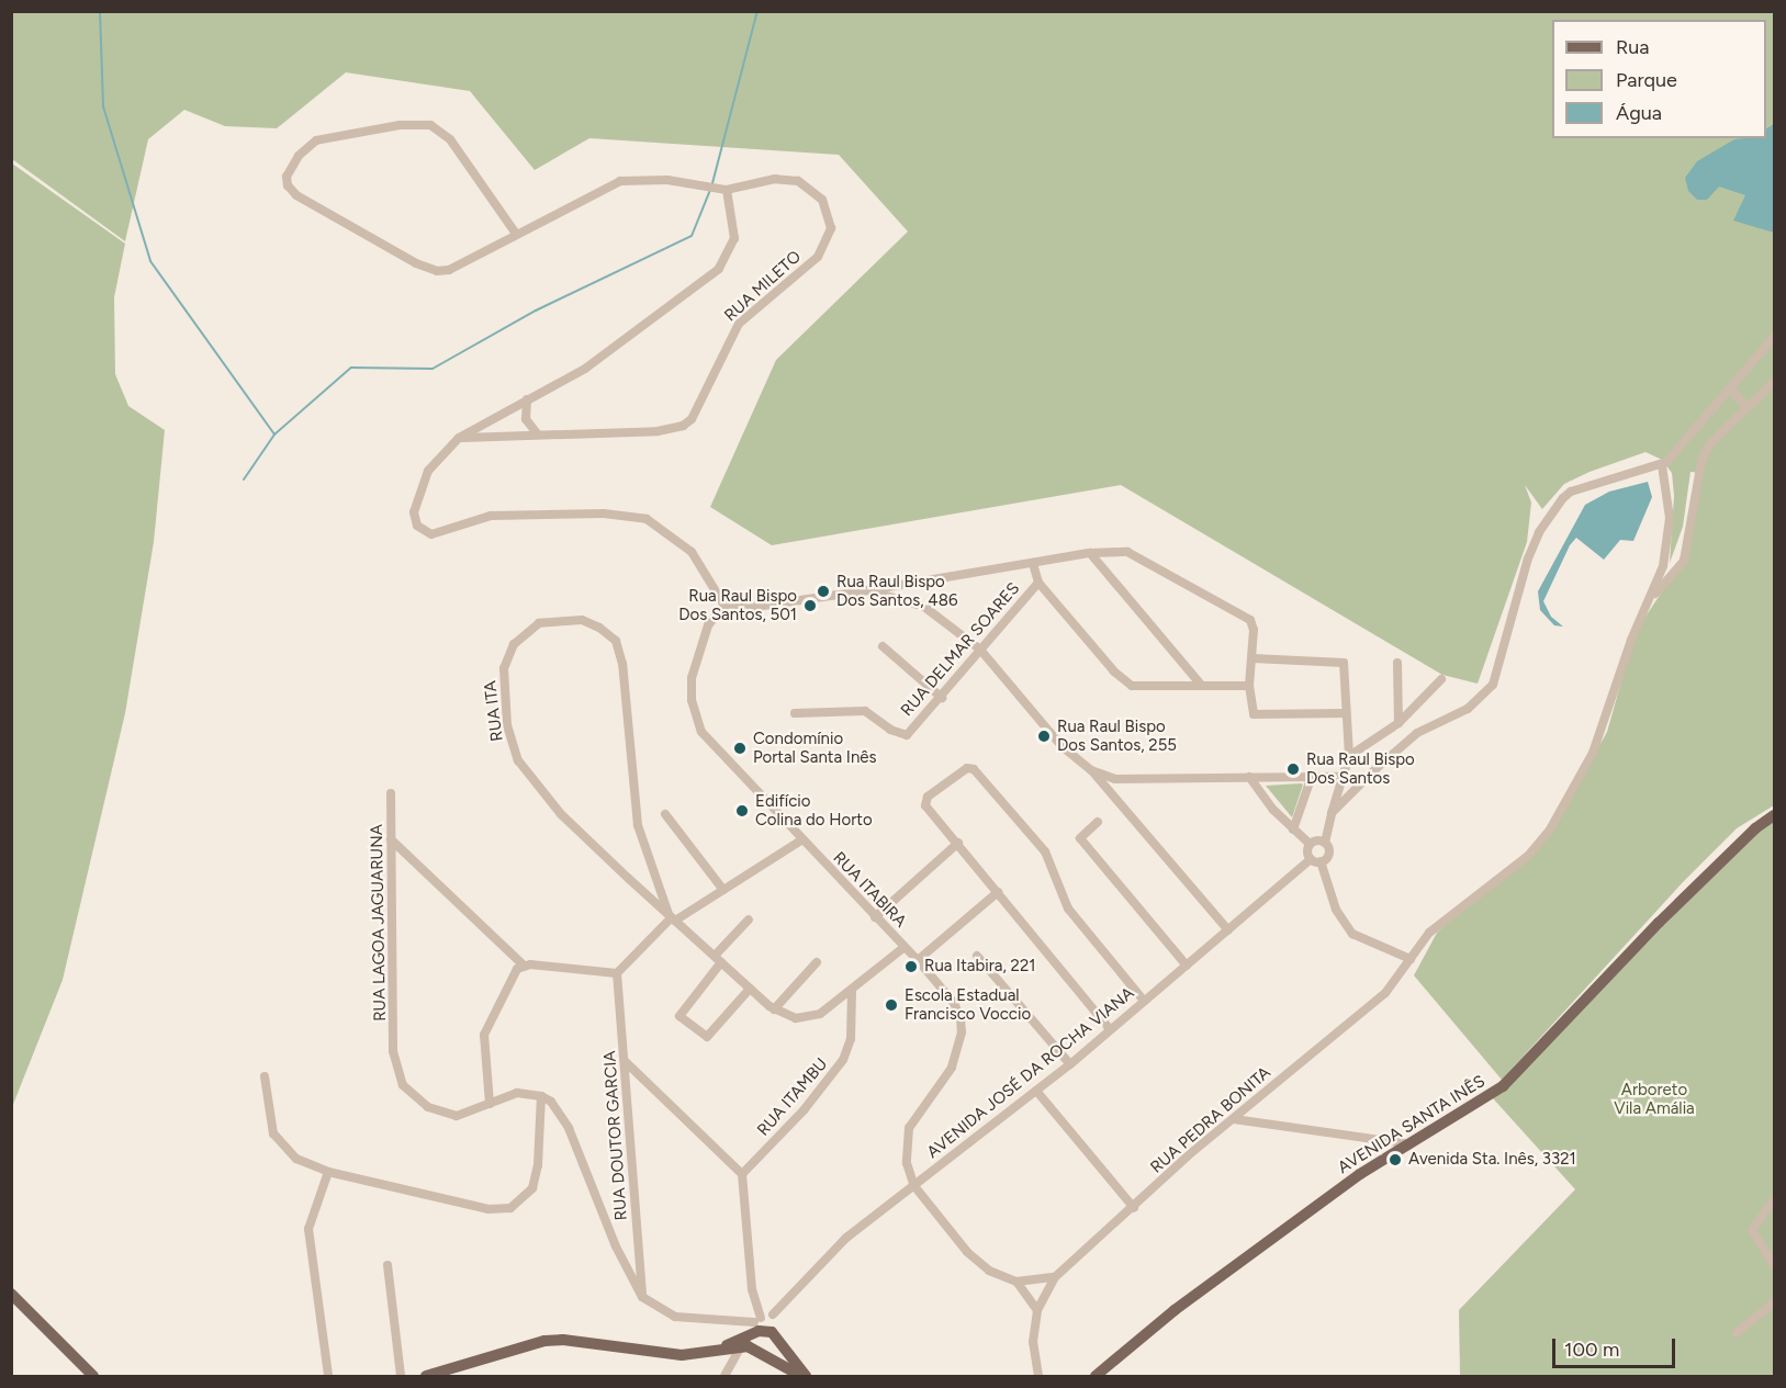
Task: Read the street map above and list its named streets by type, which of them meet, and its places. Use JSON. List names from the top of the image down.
{
  "streets": {
    "main road": ["AVENIDA SANTA INÊS"],
    "street": [
      "RUA MILETO",
      "RUA DELMAR SOARES",
      "RUA ITA",
      "RUA ITABIRA",
      "RUA LAGOA JAGUARUNA",
      "AVENIDA JOSÉ DA ROCHA VIANA",
      "RUA ITAMBU",
      "RUA PEDRA BONITA",
      "RUA DOUTOR GARCIA"
    ]
  },
  "crossings": [
    ["RUA ITA", "RUA ITABIRA"],
    ["RUA ITA", "RUA ITAMBU"],
    ["RUA ITABIRA", "AVENIDA JOSÉ DA ROCHA VIANA"]
  ],
  "parks": ["Arboreto Vila Amália"],
  "places": [
    "Rua Raul Bispo Dos Santos, 486",
    "Rua Raul Bispo Dos Santos, 501",
    "Rua Raul Bispo Dos Santos, 255",
    "Condomínio Portal Santa Inês",
    "Rua Raul Bispo Dos Santos",
    "Edifício Colina do Horto",
    "Rua Itabira, 221",
    "Escola Estadual Francisco Voccio",
    "Avenida Sta. Inês, 3321"
  ],
  "legend": ["Rua", "Parque", "Água"],
  "scale_bar": "100 m"
}
